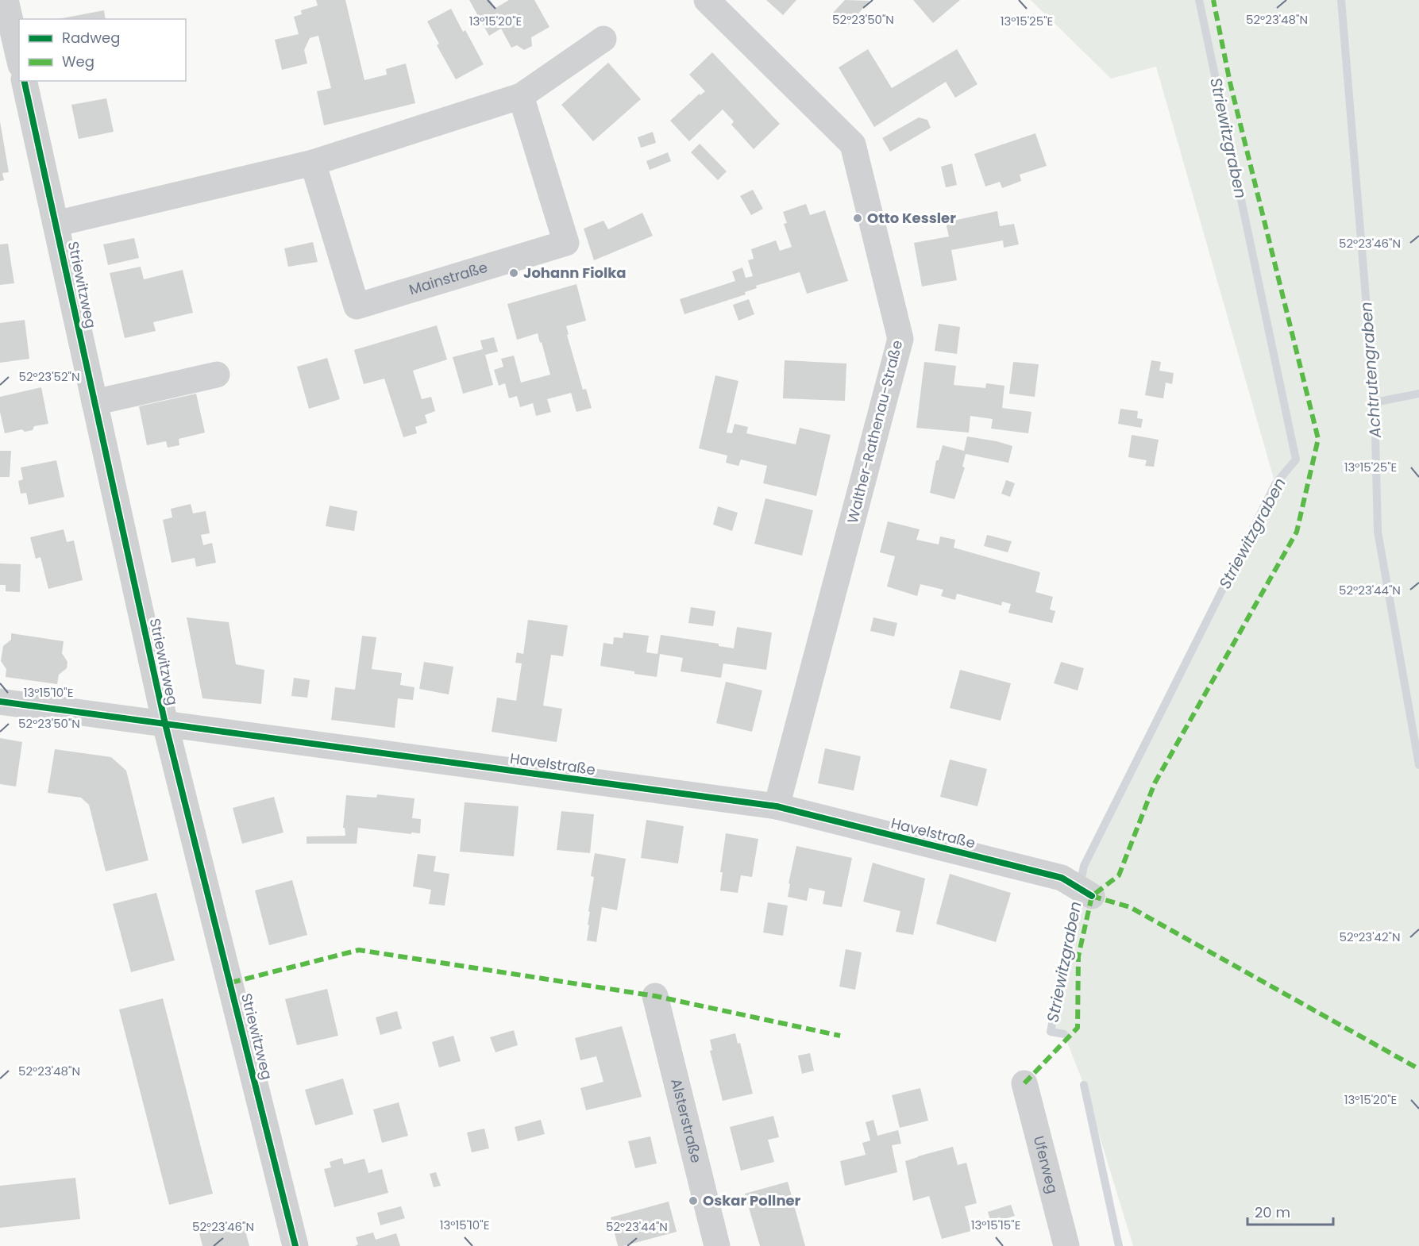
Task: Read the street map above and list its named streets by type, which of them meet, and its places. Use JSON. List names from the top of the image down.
{
  "streets": {
    "street": [
      "Mainstraße",
      "Striewitzweg",
      "Walther-Rathenau-Straße",
      "Havelstraße",
      "Alsterstraße",
      "Uferweg"
    ]
  },
  "crossings": [
    ["Striewitzweg", "Havelstraße"],
    ["Walther-Rathenau-Straße", "Havelstraße"]
  ],
  "water": ["Striewitzgraben", "Achtrutengraben"],
  "places": ["Otto Kessler", "Johann Fiolka", "Oskar Pollner"],
  "legend": ["Radweg", "Weg"],
  "scale_bar": "20 m",
  "coordinates": [
    "52°23'50\"N",
    "52°23'48\"N",
    "13°15'20\"E",
    "13°15'25\"E",
    "52°23'46\"N",
    "52°23'52\"N",
    "52°23'44\"N",
    "13°15'10\"E",
    "52°23'42\"N",
    "13°15'15\"E"
  ]
}
